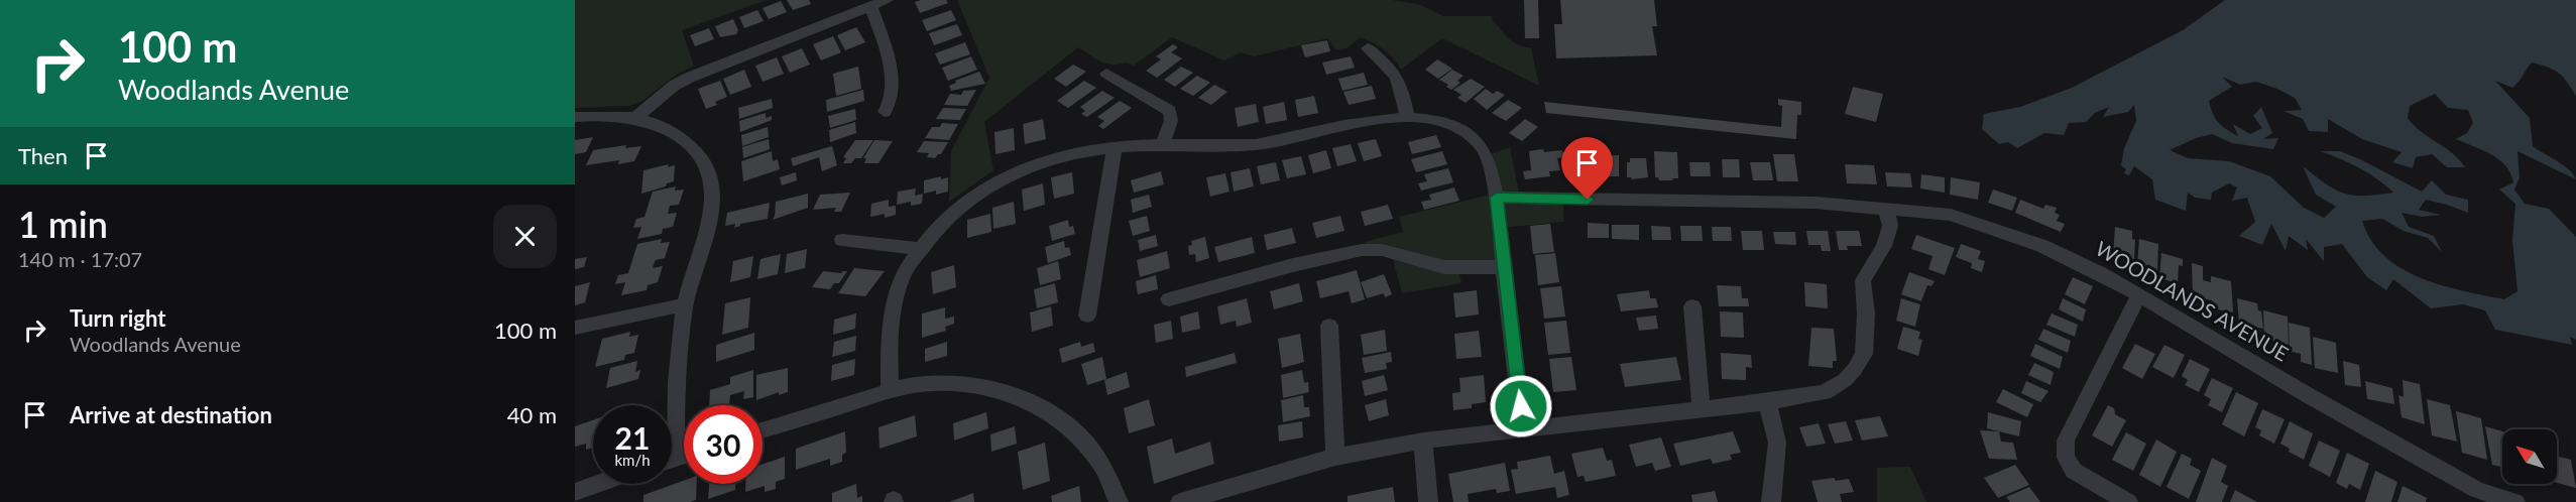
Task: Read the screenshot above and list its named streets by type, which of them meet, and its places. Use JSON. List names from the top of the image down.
{
  "streets": {
    "street": ["WOODLANDS AVENUE"]
  },
  "north": "top left",
  "page": {
    "turn": ["100 m", "Woodlands Avenue"],
    "then": "Then",
    "heading": ["1 min", "140 m · 17:07"],
    "list": [
      {
        "name": "Turn right",
        "note": "Woodlands Avenue",
        "value": "100 m"
      },
      {
        "name": "Arrive at destination",
        "value": "40 m"
      }
    ],
    "speed": "21 km/h",
    "limit": "30"
  }
}
